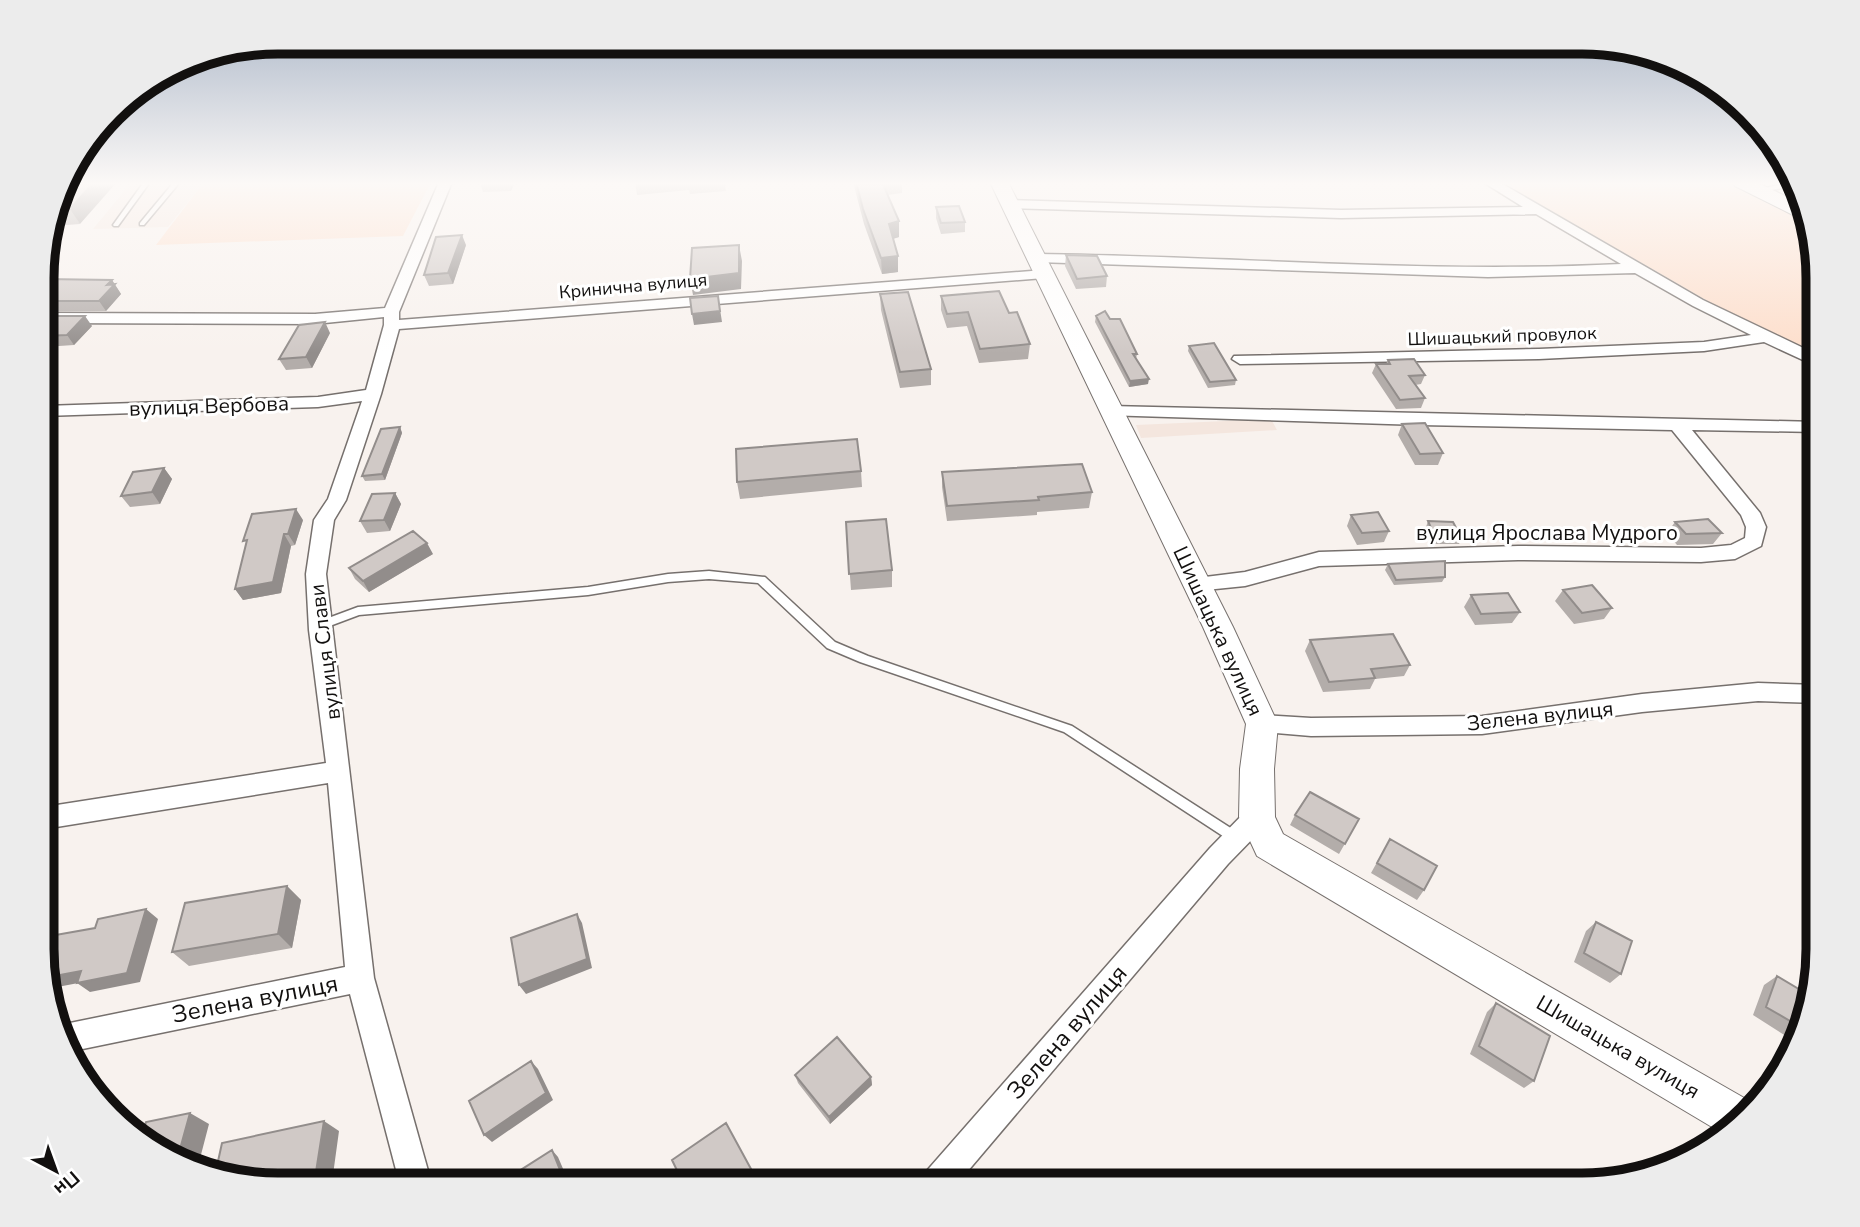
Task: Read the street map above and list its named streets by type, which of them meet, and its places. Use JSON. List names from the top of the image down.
{
  "streets": {
    "street": [
      "Кринична вулиця",
      "Шишацький провулок",
      "вулиця Вербова",
      "вулиця Ярослава Мудрого",
      "Шишацька вулиця",
      "вулиця Слави",
      "Зелена вулиця"
    ]
  },
  "crossings": [
    ["Кринична вулиця", "Шишацька вулиця"],
    ["Кринична вулиця", "вулиця Слави"],
    ["вулиця Вербова", "вулиця Слави"],
    ["вулиця Ярослава Мудрого", "Шишацька вулиця"],
    ["Шишацька вулиця", "Зелена вулиця"],
    ["вулиця Слави", "Зелена вулиця"]
  ],
  "north": "bottom right"
}
